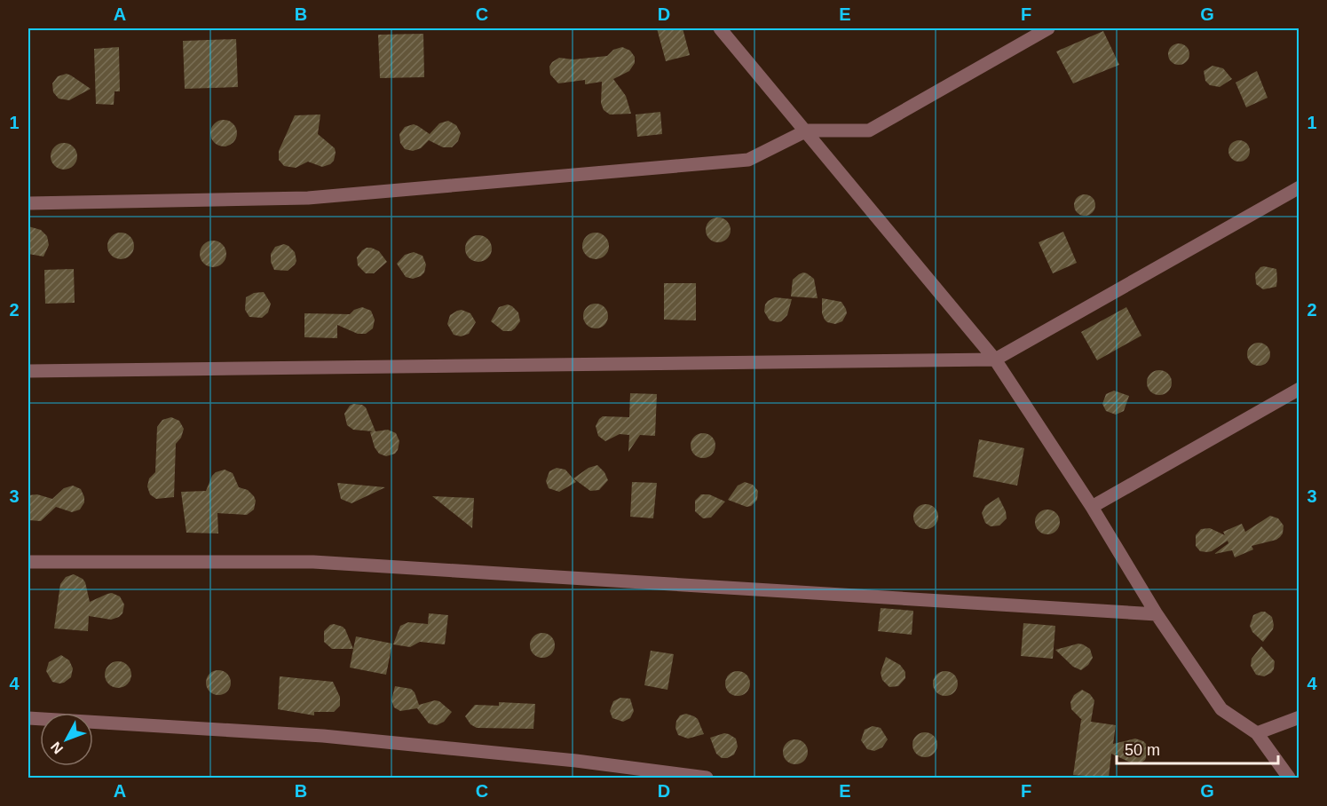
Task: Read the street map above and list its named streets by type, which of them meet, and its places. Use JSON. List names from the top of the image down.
{
  "scale_bar": "50 m",
  "north": "bottom left",
  "grid": {
    "columns": [
      "A",
      "B",
      "C",
      "D",
      "E",
      "F",
      "G"
    ],
    "rows": [
      "1",
      "2",
      "3",
      "4"
    ]
  }
}
